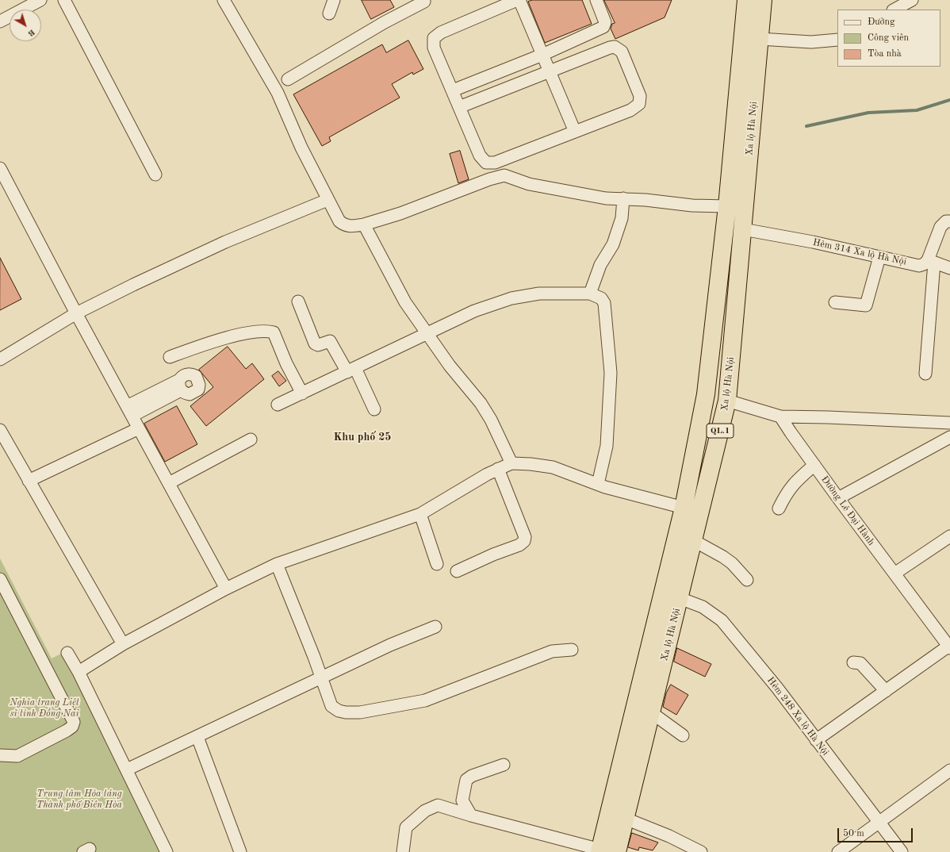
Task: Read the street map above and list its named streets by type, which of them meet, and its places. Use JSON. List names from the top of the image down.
{
  "streets": {
    "highway": ["Xa lộ Hà Nội", "QL.1"],
    "street": ["Hẻm 314 Xa lộ Hà Nội", "Đường Lê Đại Hành", "Hẻm 248 Xa lộ Hà Nội"]
  },
  "crossings": [
    ["Xa lộ Hà Nội", "Hẻm 314 Xa lộ Hà Nội"],
    ["Xa lộ Hà Nội", "Hẻm 248 Xa lộ Hà Nội"]
  ],
  "districts": ["Khu phố 25"],
  "parks": ["Nghĩa trang Liệt sĩ tỉnh Đồng Nai", "Trung tâm Hỏa táng Thành phố Biên Hòa"],
  "legend": ["Đường", "Công viên", "Tòa nhà"],
  "scale_bar": "50 m",
  "north": "bottom right"
}
